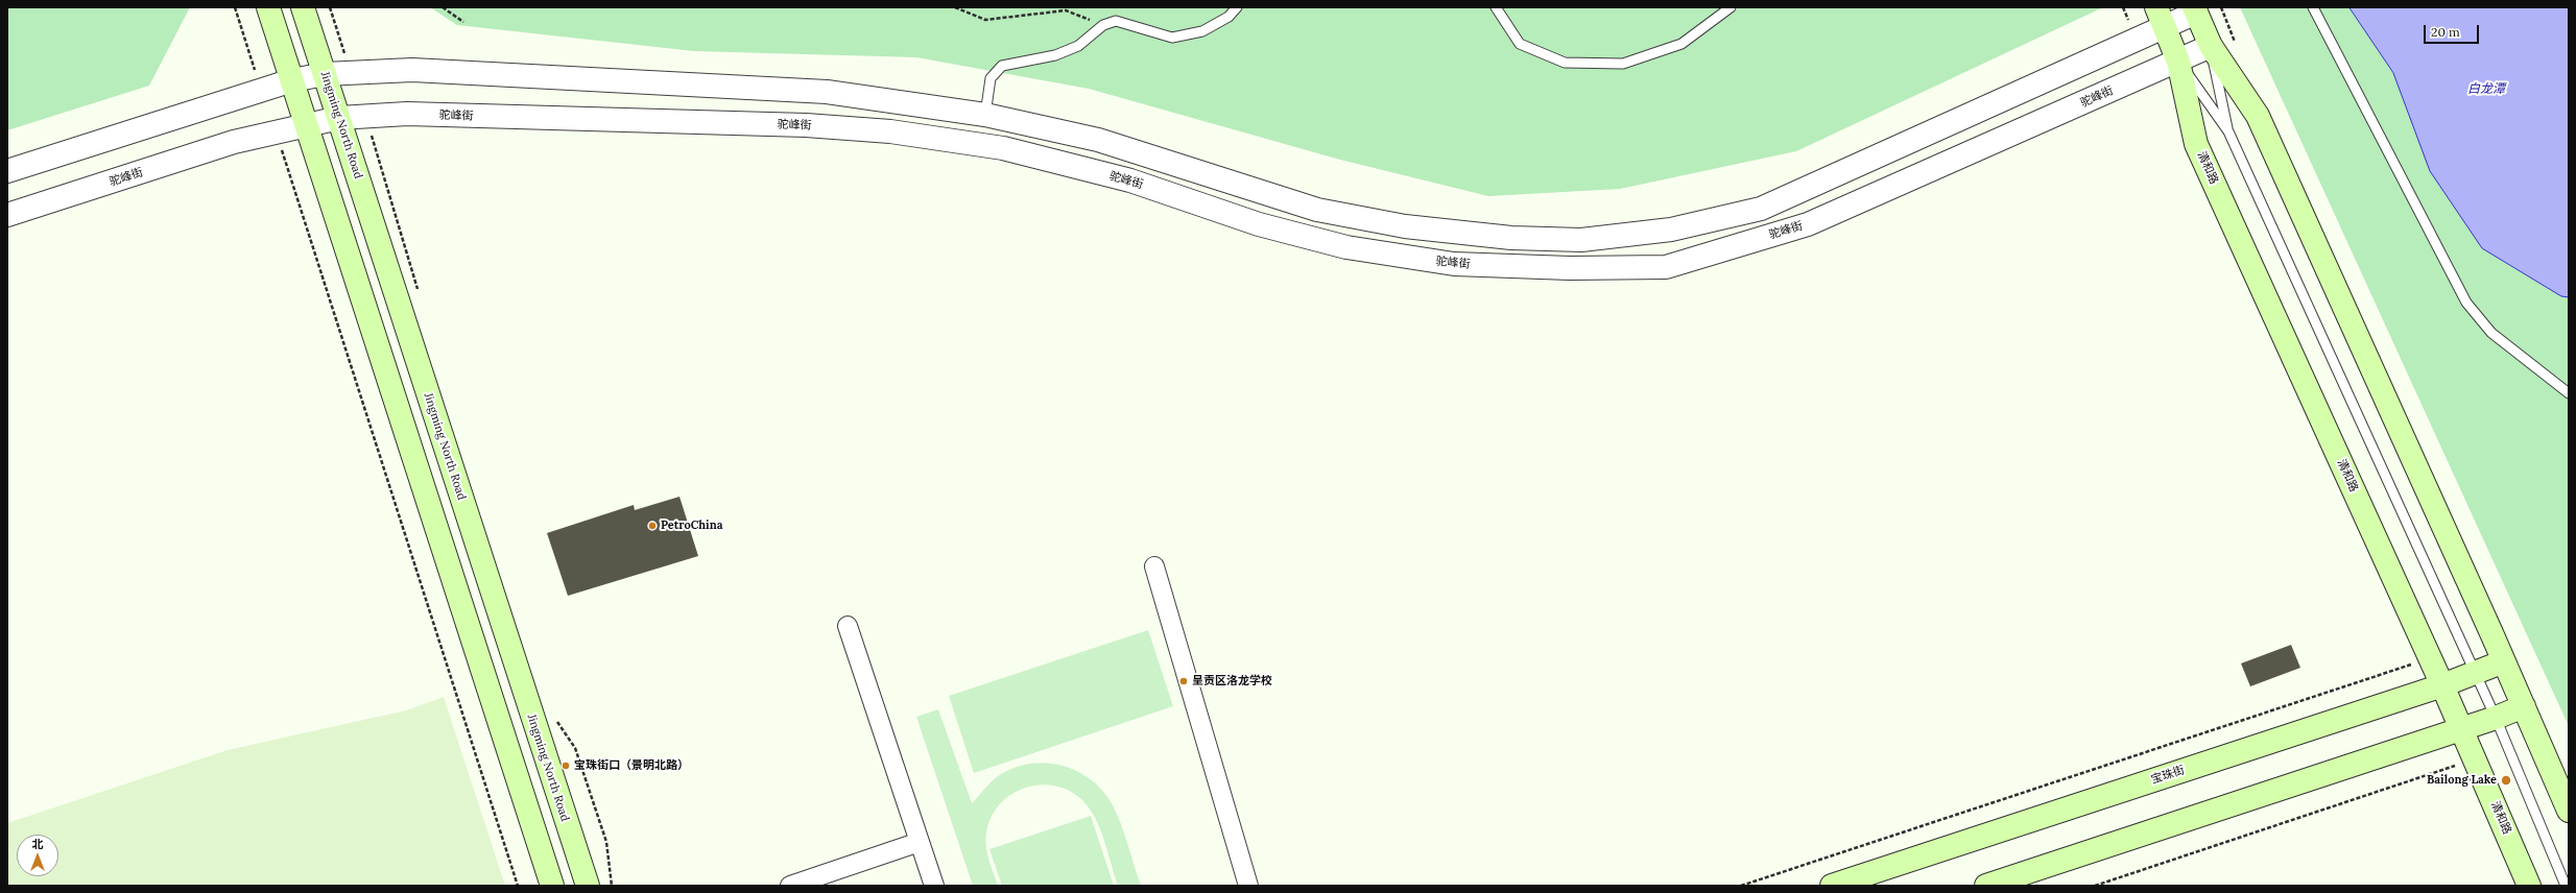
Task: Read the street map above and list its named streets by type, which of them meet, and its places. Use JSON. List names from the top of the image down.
{
  "streets": {
    "main road": ["Jingming North Road", "清和路", "宝珠街"],
    "street": ["驼峰街"]
  },
  "crossings": [
    ["驼峰街", "Jingming North Road"],
    ["驼峰街", "清和路"],
    ["清和路", "宝珠街"]
  ],
  "water": ["白龙潭"],
  "places": [
    "PetroChina",
    "呈贡区洛龙学校",
    "宝珠街口（景明北路）",
    "Bailong Lake"
  ],
  "scale_bar": "20 m",
  "north": "top"
}
